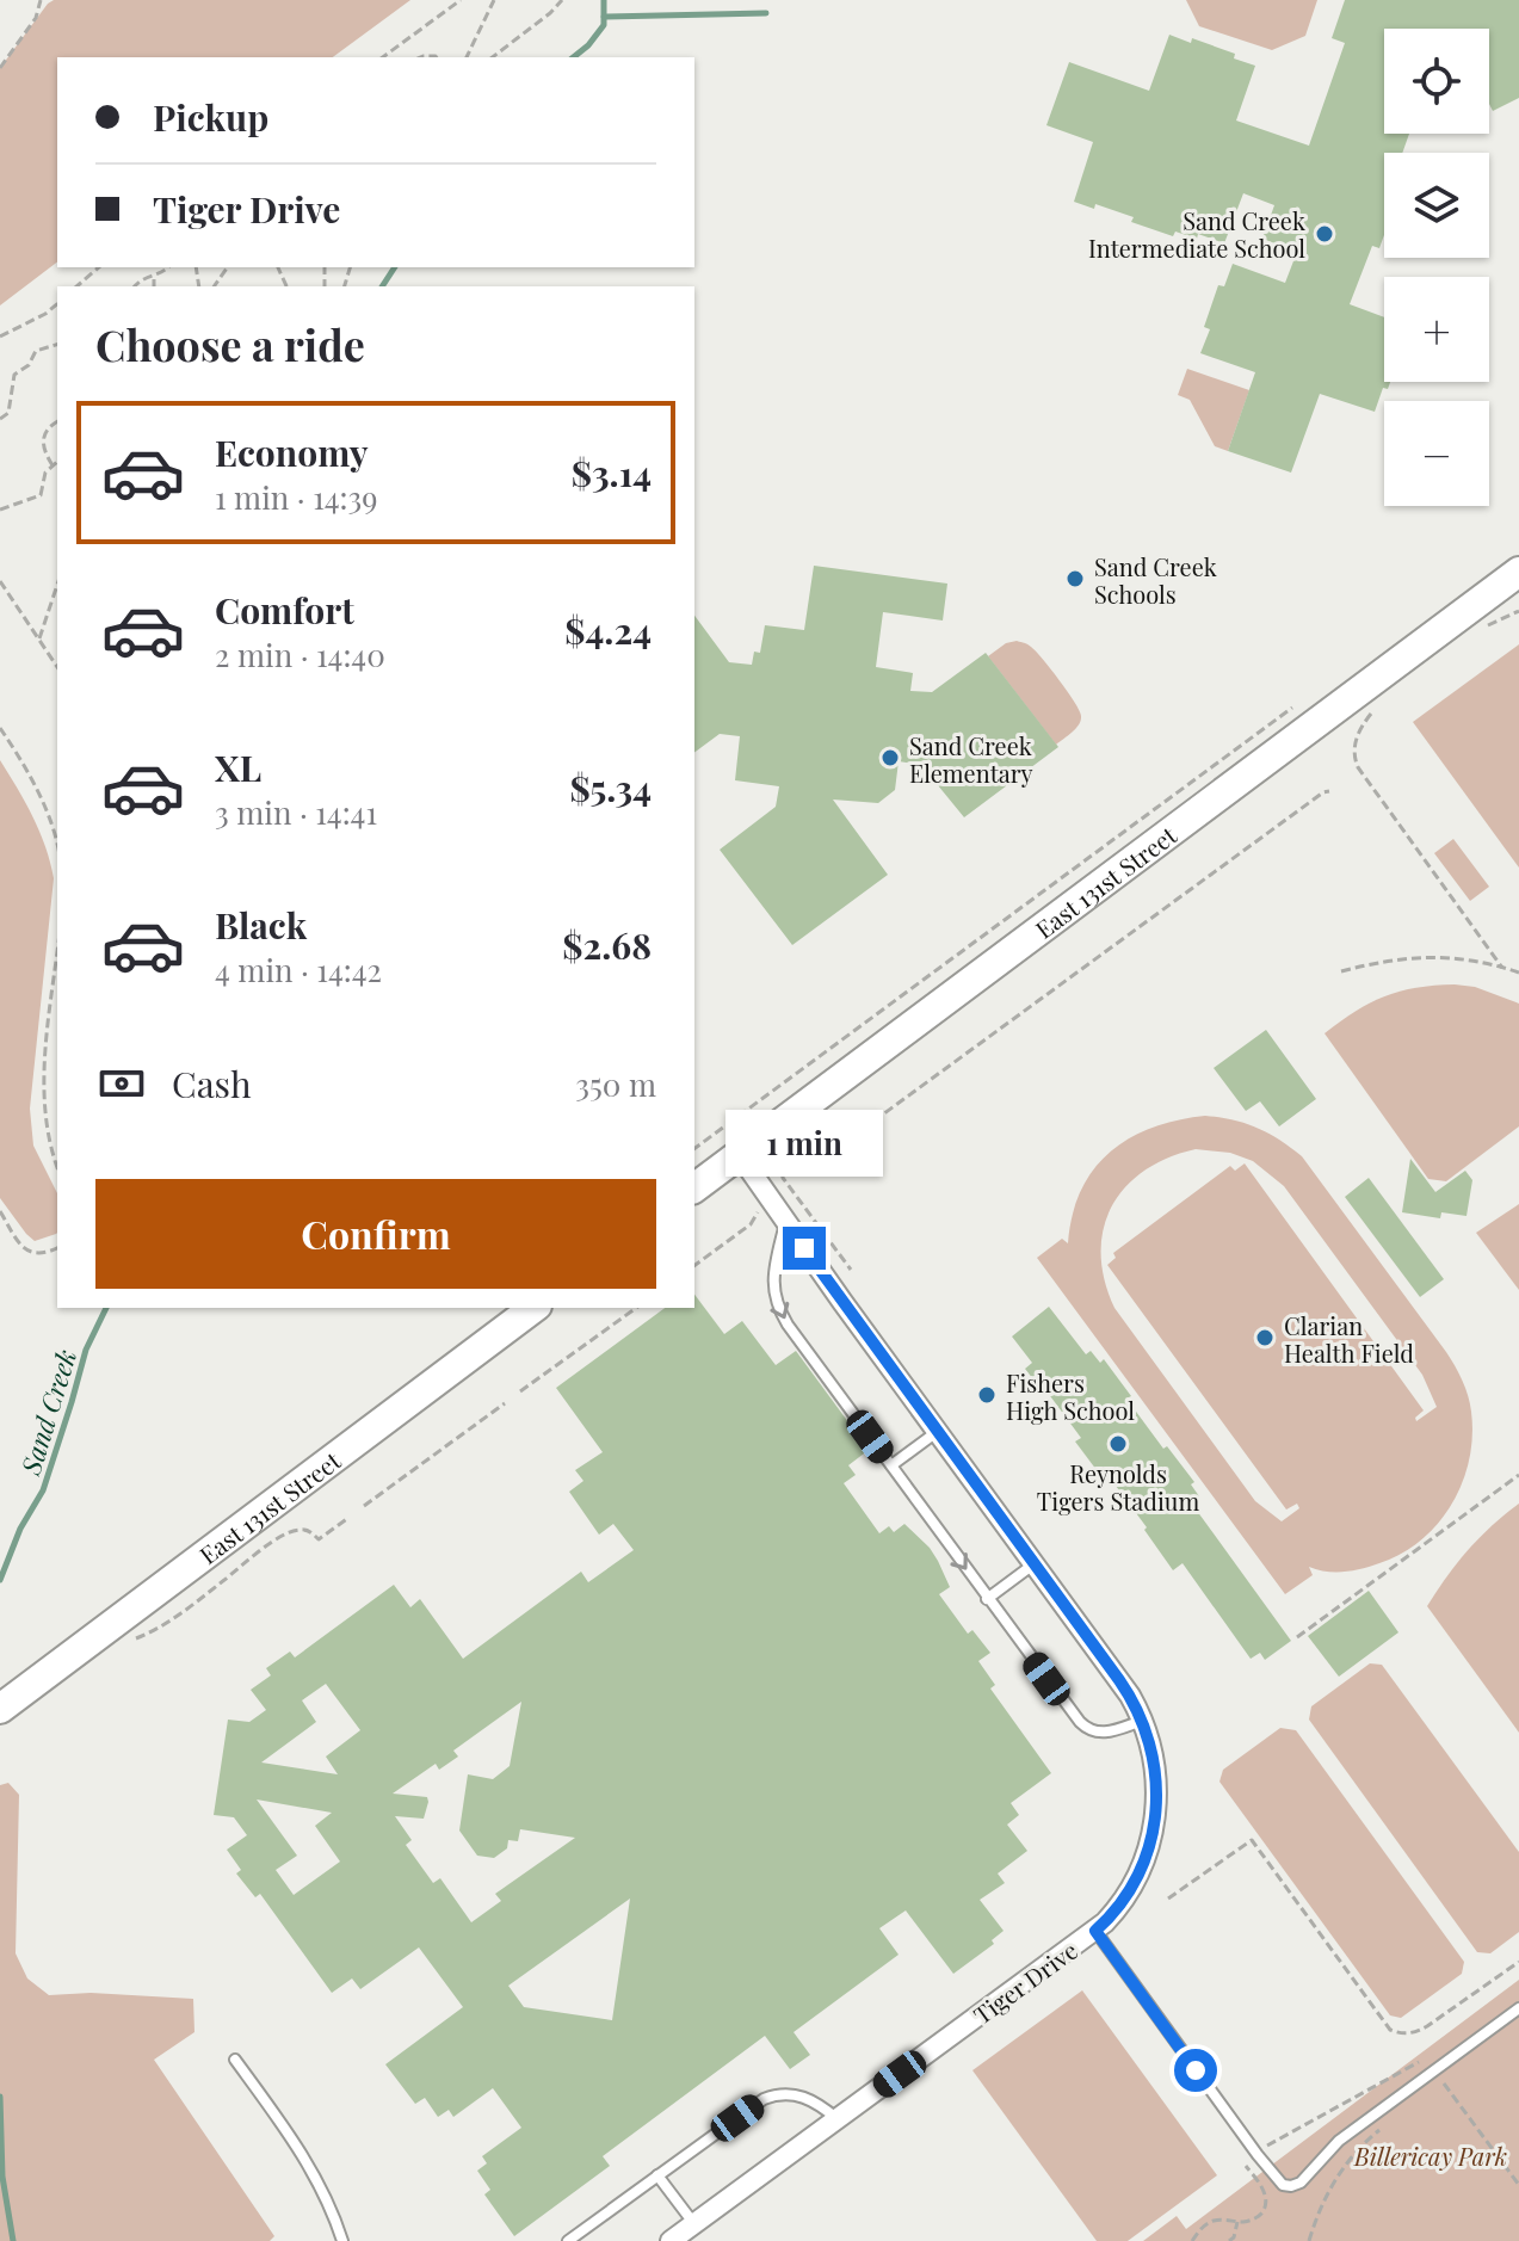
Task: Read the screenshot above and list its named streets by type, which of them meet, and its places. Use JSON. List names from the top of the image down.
{
  "streets": {
    "street": ["East 131st Street", "Tiger Drive"]
  },
  "crossings": [
    ["East 131st Street", "Tiger Drive"]
  ],
  "water": ["Sand Creek"],
  "parks": ["Billericay Park"],
  "places": [
    "Sand Creek Intermediate School",
    "Sand Creek Schools",
    "Sand Creek Elementary",
    "Clarian Health Field",
    "Fishers High School",
    "Reynolds Tigers Stadium"
  ],
  "page": {
    "map_buttons": ["+", "−"],
    "banner": ["Pickup", "Tiger Drive"],
    "heading": "Choose a ride",
    "list": [
      {
        "name": "Economy",
        "note": "1 min · 14:39",
        "value": "$3.14"
      },
      {
        "name": "Comfort",
        "note": "2 min · 14:40",
        "value": "$4.24"
      },
      {
        "name": "XL",
        "note": "3 min · 14:41",
        "value": "$5.34"
      },
      {
        "name": "Black",
        "note": "4 min · 14:42",
        "value": "$2.68"
      }
    ],
    "pay": ["Cash", "350 m"],
    "bubble": "1 min",
    "buttons": "Confirm"
  }
}
